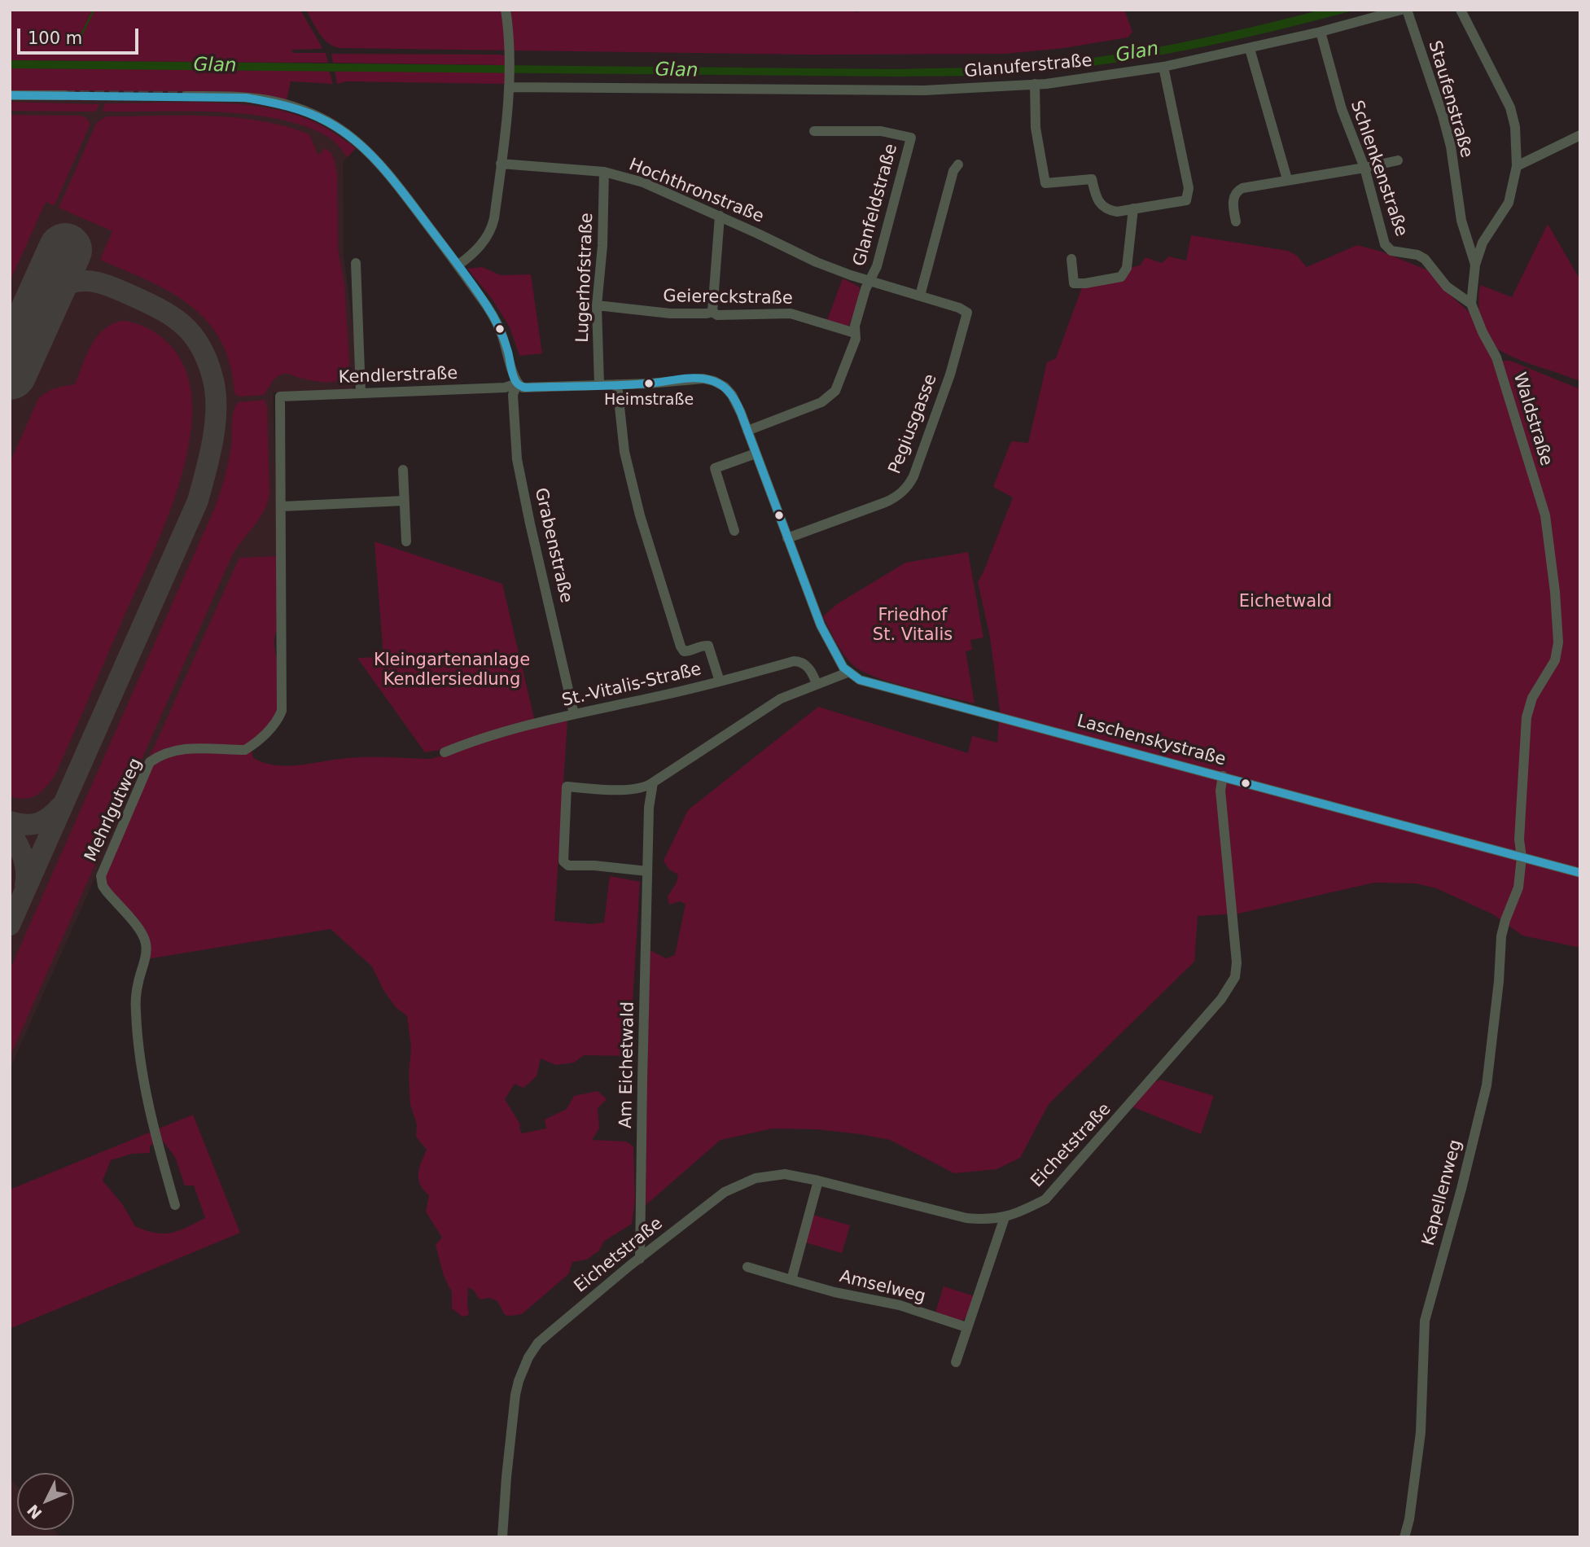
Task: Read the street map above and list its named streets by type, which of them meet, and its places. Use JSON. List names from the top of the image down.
{
  "streets": {
    "street": [
      "Glanuferstraße",
      "Staufenstraße",
      "Schlenkenstraße",
      "Hochthronstraße",
      "Glanfeldstraße",
      "Lugerhofstraße",
      "Geiereckstraße",
      "Kendlerstraße",
      "Waldstraße",
      "Pegiusgasse",
      "Grabenstraße",
      "St.-Vitalis-Straße",
      "Laschenskystraße",
      "Mehrlgutweg",
      "Am Eichetwald",
      "Eichetstraße",
      "Kapellenweg",
      "Amselweg"
    ]
  },
  "crossings": [
    ["Glanuferstraße", "Schlenkenstraße"],
    ["Schlenkenstraße", "Waldstraße"],
    ["Hochthronstraße", "Glanfeldstraße"],
    ["Hochthronstraße", "Lugerhofstraße"],
    ["Glanfeldstraße", "Geiereckstraße"],
    ["Glanfeldstraße", "Kendlerstraße"],
    ["Glanfeldstraße", "Pegiusgasse"],
    ["Lugerhofstraße", "Geiereckstraße"],
    ["Lugerhofstraße", "Kendlerstraße"],
    ["Kendlerstraße", "Pegiusgasse"],
    ["Kendlerstraße", "Grabenstraße"],
    ["Kendlerstraße", "Laschenskystraße"],
    ["Kendlerstraße", "Mehrlgutweg"],
    ["Waldstraße", "Laschenskystraße"],
    ["Waldstraße", "Kapellenweg"],
    ["Grabenstraße", "St.-Vitalis-Straße"],
    ["Laschenskystraße", "Eichetstraße"],
    ["Laschenskystraße", "Kapellenweg"],
    ["Am Eichetwald", "Eichetstraße"]
  ],
  "water": ["Glan"],
  "parks": ["Eichetwald", "Friedhof St. Vitalis", "Kleingartenanlage Kendlersiedlung"],
  "places": ["Heimstraße"],
  "scale_bar": "100 m",
  "north": "bottom left"
}
